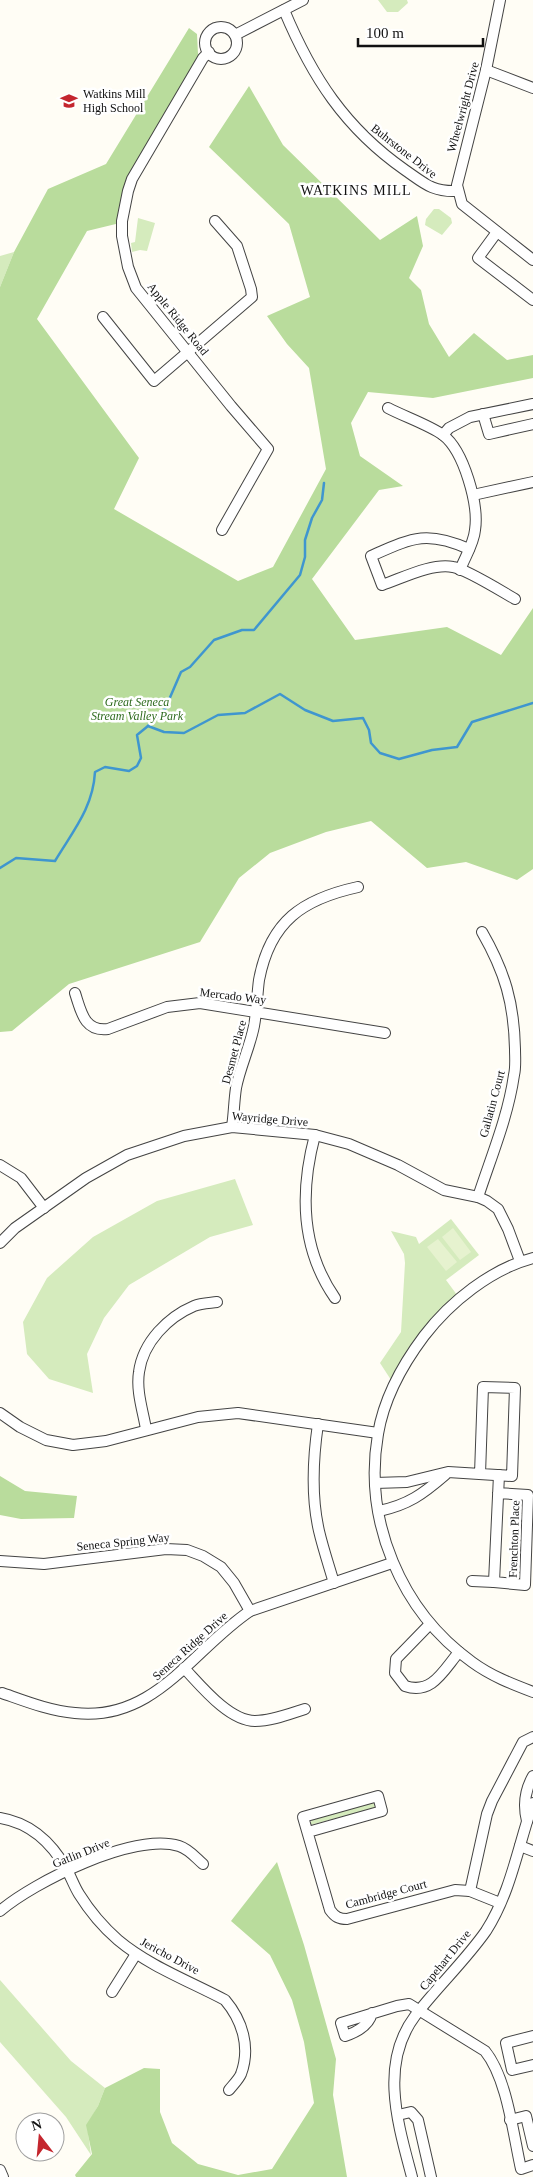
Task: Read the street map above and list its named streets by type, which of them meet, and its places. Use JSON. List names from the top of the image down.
{
  "streets": {
    "street": [
      "Wheelwright Drive",
      "Buhrstone Drive",
      "Apple Ridge Road",
      "Mercado Way",
      "Desmet Place",
      "Gallatin Court",
      "Wayridge Drive",
      "Frenchton Place",
      "Seneca Spring Way",
      "Seneca Ridge Drive",
      "Gatlin Drive",
      "Cambridge Court",
      "Jericho Drive",
      "Capehart Drive"
    ]
  },
  "crossings": [
    ["Wheelwright Drive", "Buhrstone Drive"],
    ["Mercado Way", "Desmet Place"],
    ["Desmet Place", "Wayridge Drive"],
    ["Gallatin Court", "Wayridge Drive"],
    ["Seneca Spring Way", "Seneca Ridge Drive"],
    ["Gatlin Drive", "Jericho Drive"],
    ["Cambridge Court", "Capehart Drive"]
  ],
  "districts": ["WATKINS MILL"],
  "parks": ["Great Seneca Stream Valley Park"],
  "places": {
    "school or university": ["Watkins Mill High School"]
  },
  "scale_bar": "100 m",
  "north": "top"
}
